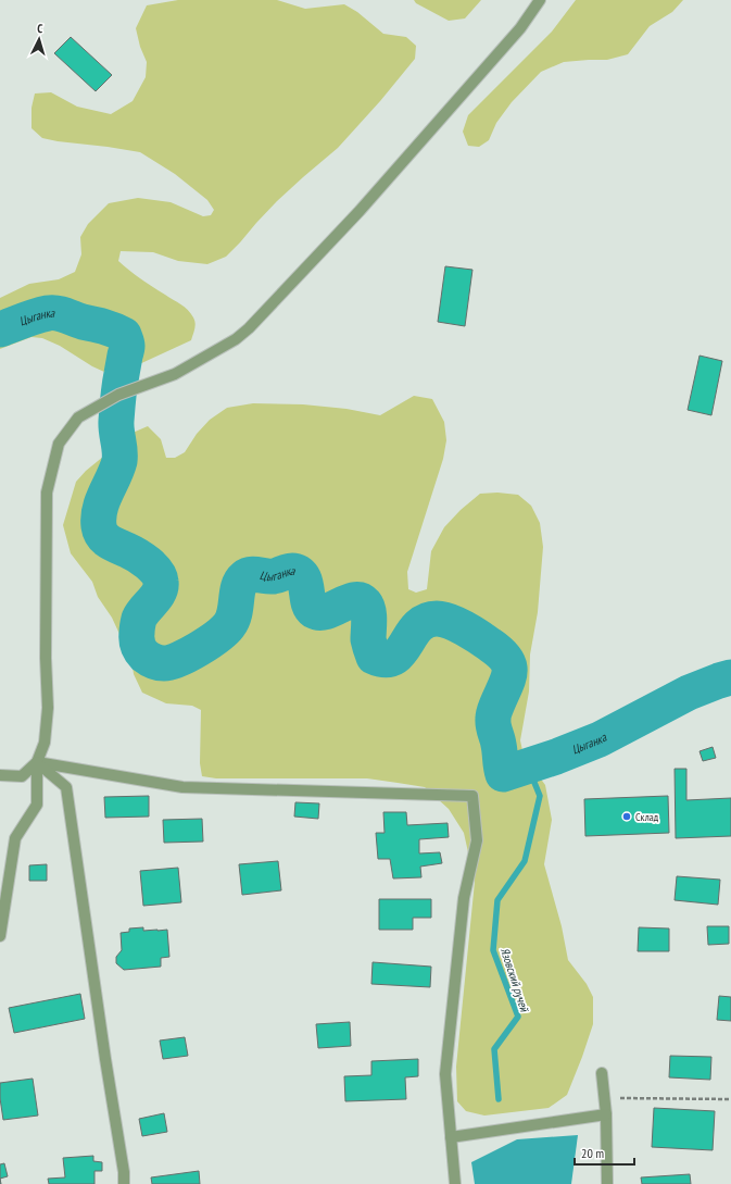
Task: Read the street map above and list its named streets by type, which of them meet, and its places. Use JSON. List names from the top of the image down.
{
  "water": ["Цыганка", "Язовский ручей"],
  "places": ["Склад"],
  "scale_bar": "20 m",
  "north": "top"
}
